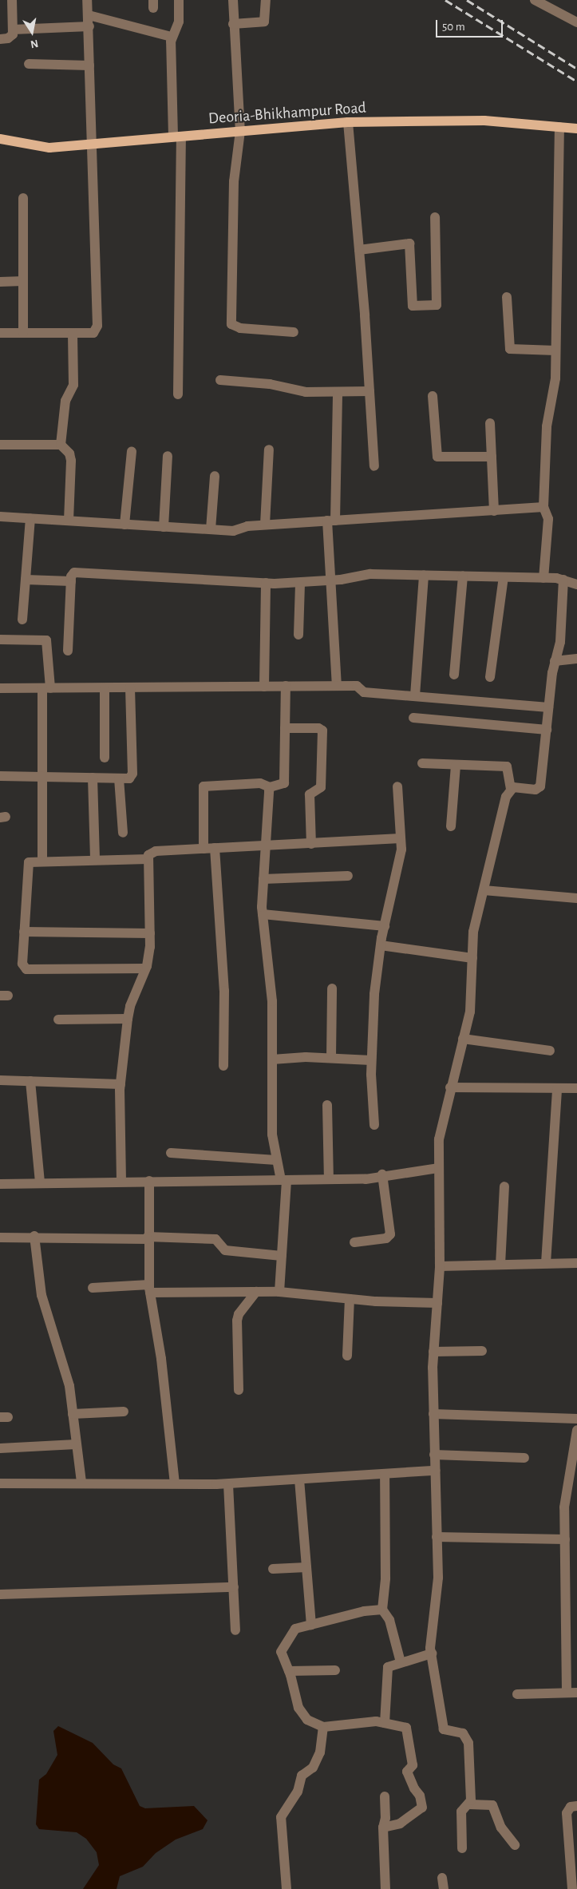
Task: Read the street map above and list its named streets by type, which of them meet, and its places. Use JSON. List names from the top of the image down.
{
  "streets": {
    "main road": ["Deoria-Bhikhampur Road"]
  },
  "scale_bar": "50 m",
  "north": "bottom"
}
